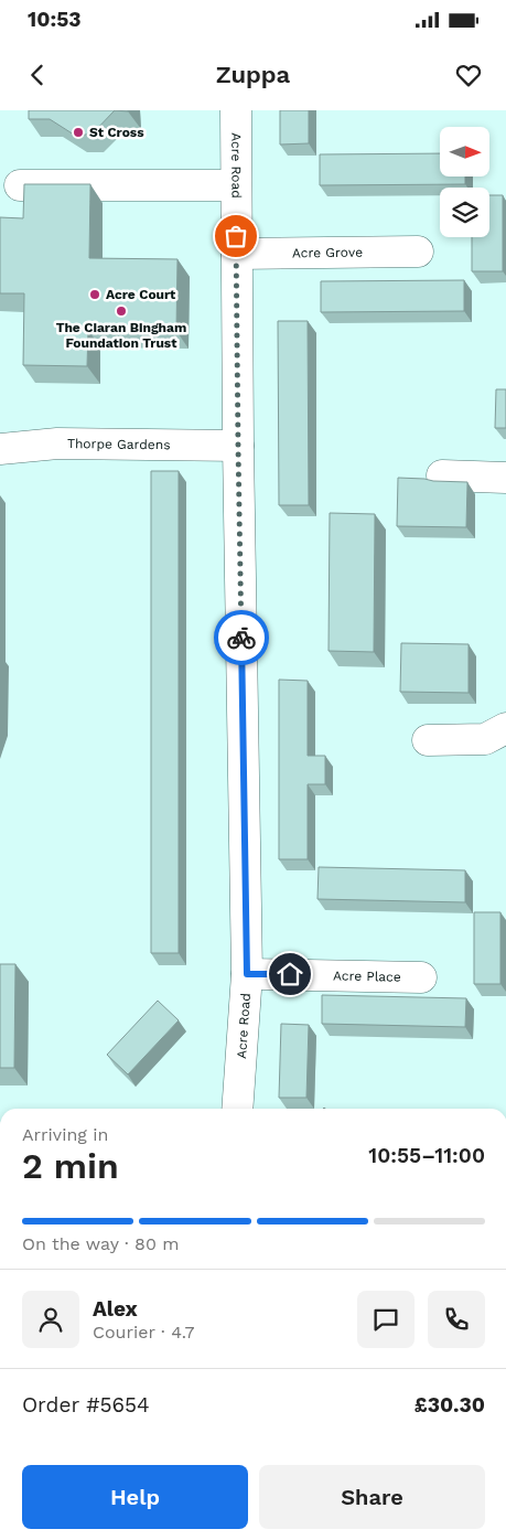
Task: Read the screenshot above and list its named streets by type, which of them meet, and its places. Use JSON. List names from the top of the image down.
{
  "streets": {
    "street": [
      "Acre Road",
      "Acre Grove",
      "Thorpe Gardens",
      "Acre Place"
    ]
  },
  "crossings": [
    ["Acre Road", "Acre Grove"],
    ["Acre Road", "Thorpe Gardens"],
    ["Acre Road", "Acre Place"]
  ],
  "places": ["St Cross", "Acre Court", "The Ciaran Bingham Foundation Trust"],
  "north": "right",
  "page": {
    "status": "10:53",
    "header": "Zuppa",
    "heading": ["2 min", "Arriving in", "10:55–11:00"],
    "panel": [
      "Alex",
      "Courier · 4.7",
      "Order #5654",
      "£30.30"
    ],
    "bar": "On the way · 80 m",
    "buttons": ["Help", "Share"]
  }
}
